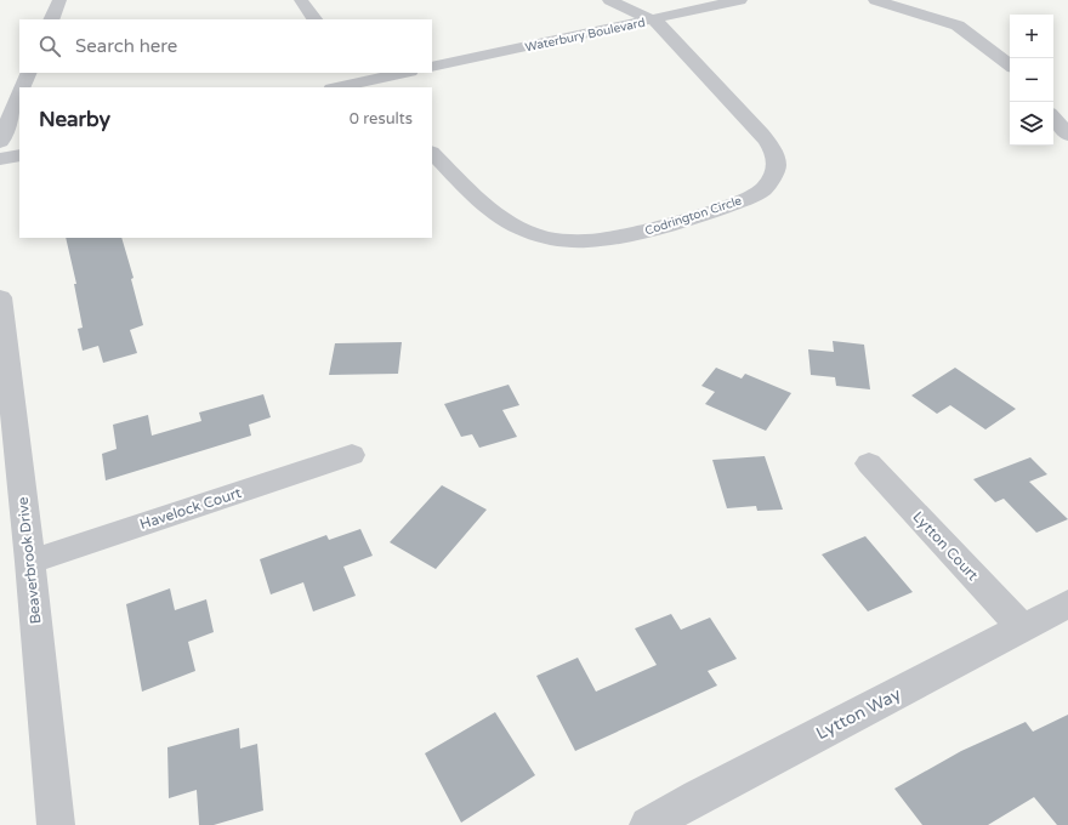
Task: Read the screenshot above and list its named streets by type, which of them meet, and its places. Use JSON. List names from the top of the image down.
{
  "streets": {
    "street": [
      "Waterbury Boulevard",
      "Codrington Circle",
      "Havelock Court",
      "Lytton Court",
      "Beaverbrook Drive",
      "Lytton Way"
    ]
  },
  "crossings": [
    ["Waterbury Boulevard", "Codrington Circle"],
    ["Havelock Court", "Beaverbrook Drive"],
    ["Lytton Court", "Lytton Way"]
  ],
  "page": {
    "map_buttons": ["+", "−"],
    "search": "Search here",
    "heading": ["Nearby", "0 results"]
  }
}
